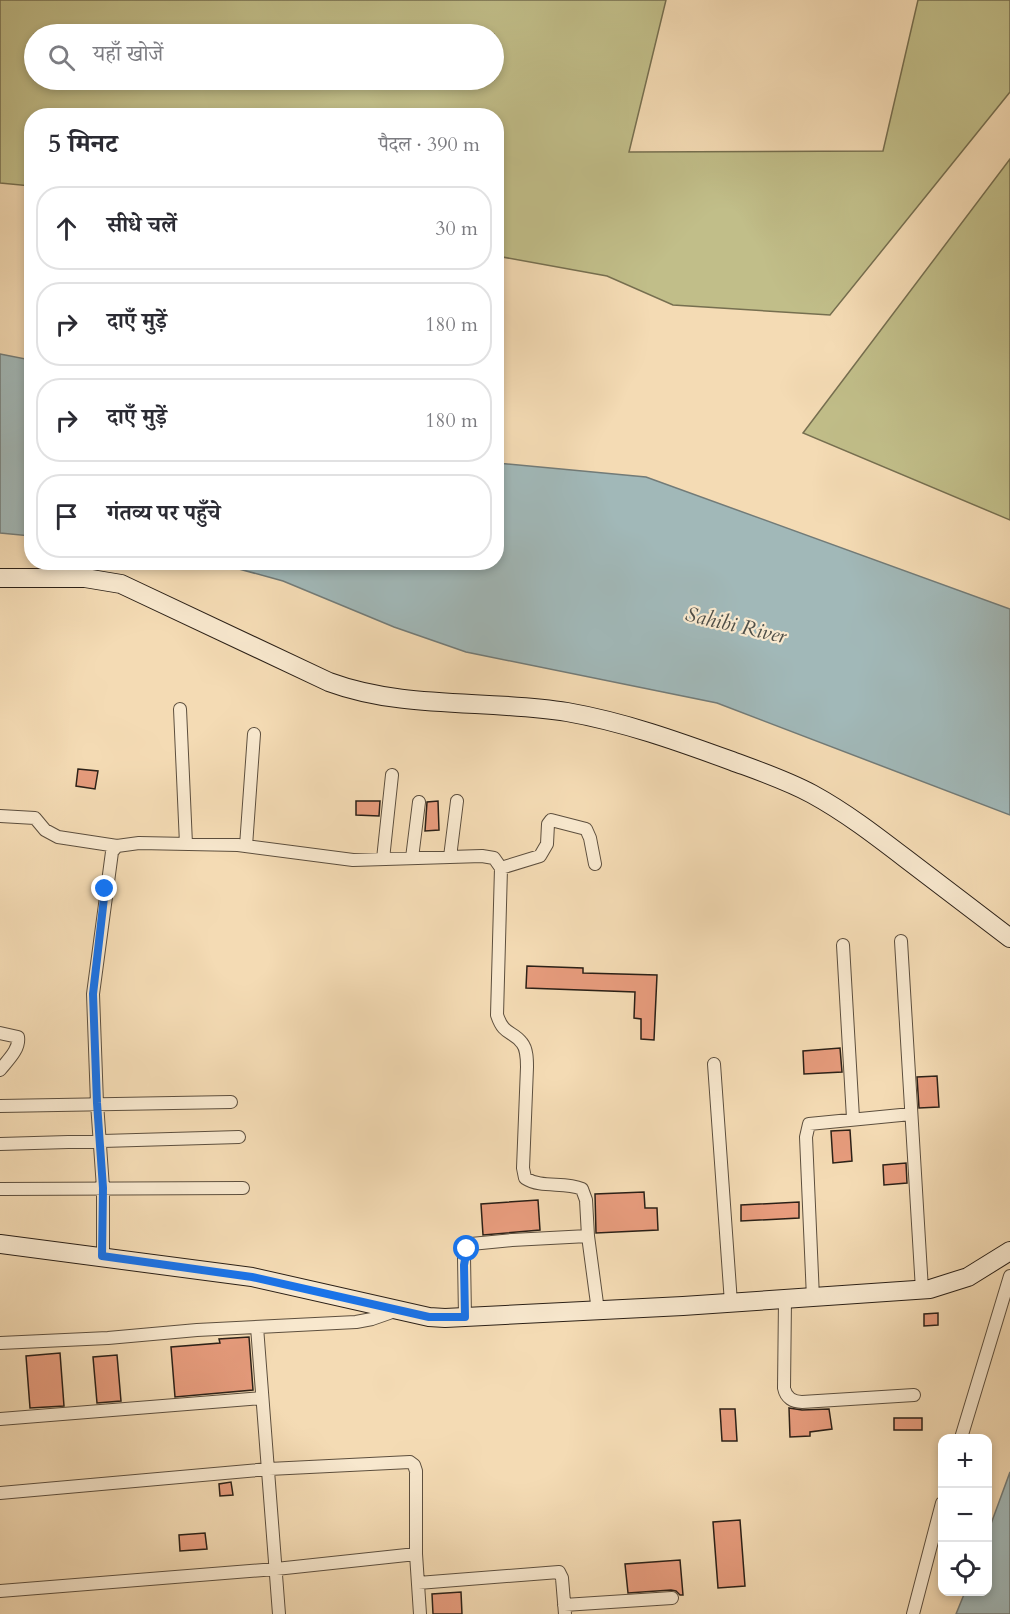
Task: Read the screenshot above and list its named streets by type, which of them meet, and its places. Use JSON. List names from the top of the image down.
{
  "water": ["Sahibi River"],
  "page": {
    "search": "यहाँ खोजें",
    "heading": ["5 मिनट", "पैदल · 390 m"],
    "list": [
      ["सीधे चलें", "30 m"],
      ["दाएँ मुड़ें", "180 m"],
      ["दाएँ मुड़ें", "180 m"],
      "गंतव्य पर पहुँचे"
    ],
    "map_buttons": ["+", "−"]
  }
}
